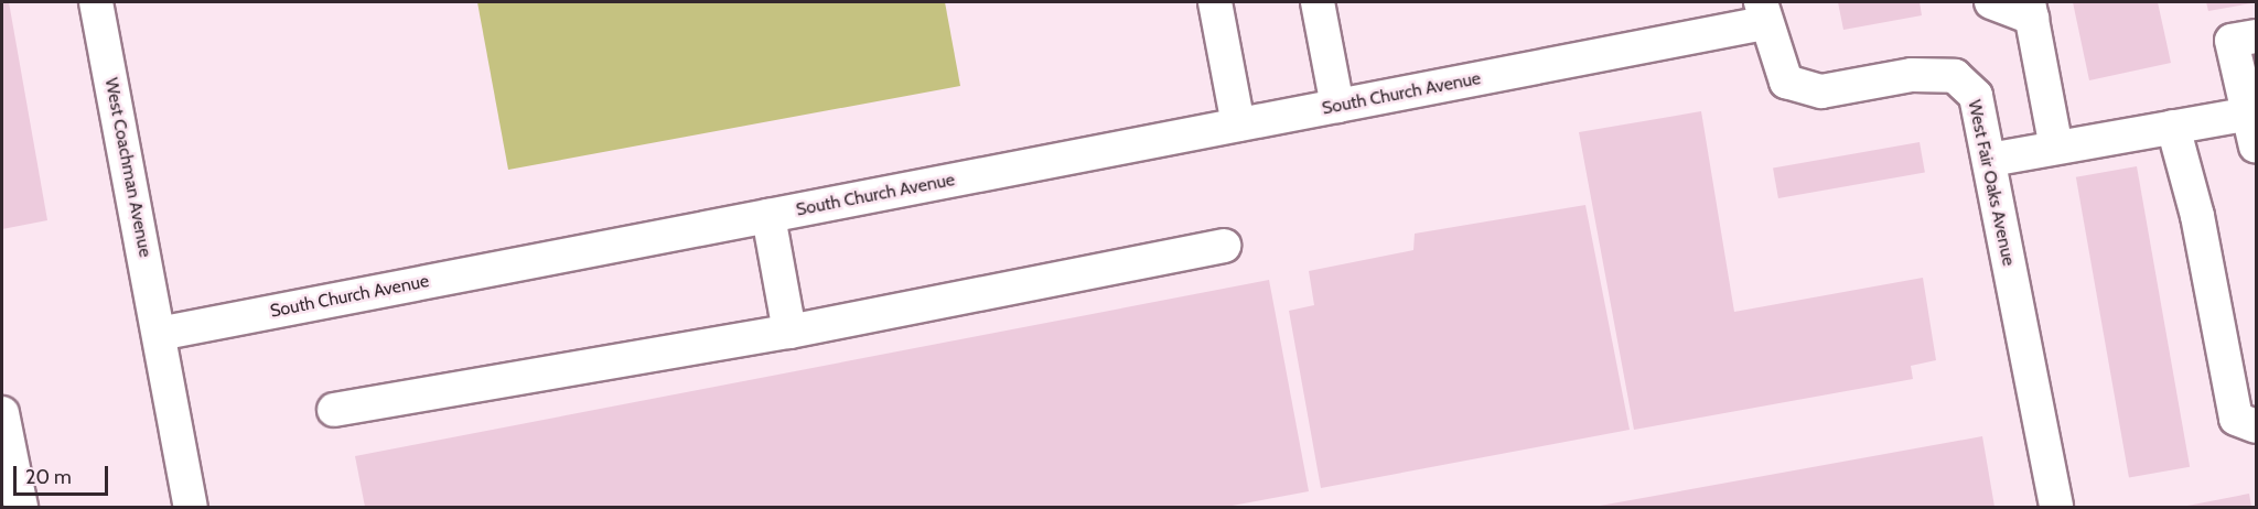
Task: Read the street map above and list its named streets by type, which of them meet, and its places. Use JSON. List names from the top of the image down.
{
  "streets": {
    "street": ["South Church Avenue", "West Coachman Avenue", "West Fair Oaks Avenue"]
  },
  "crossings": [
    ["South Church Avenue", "West Coachman Avenue"],
    ["South Church Avenue", "West Fair Oaks Avenue"]
  ],
  "scale_bar": "20 m"
}
